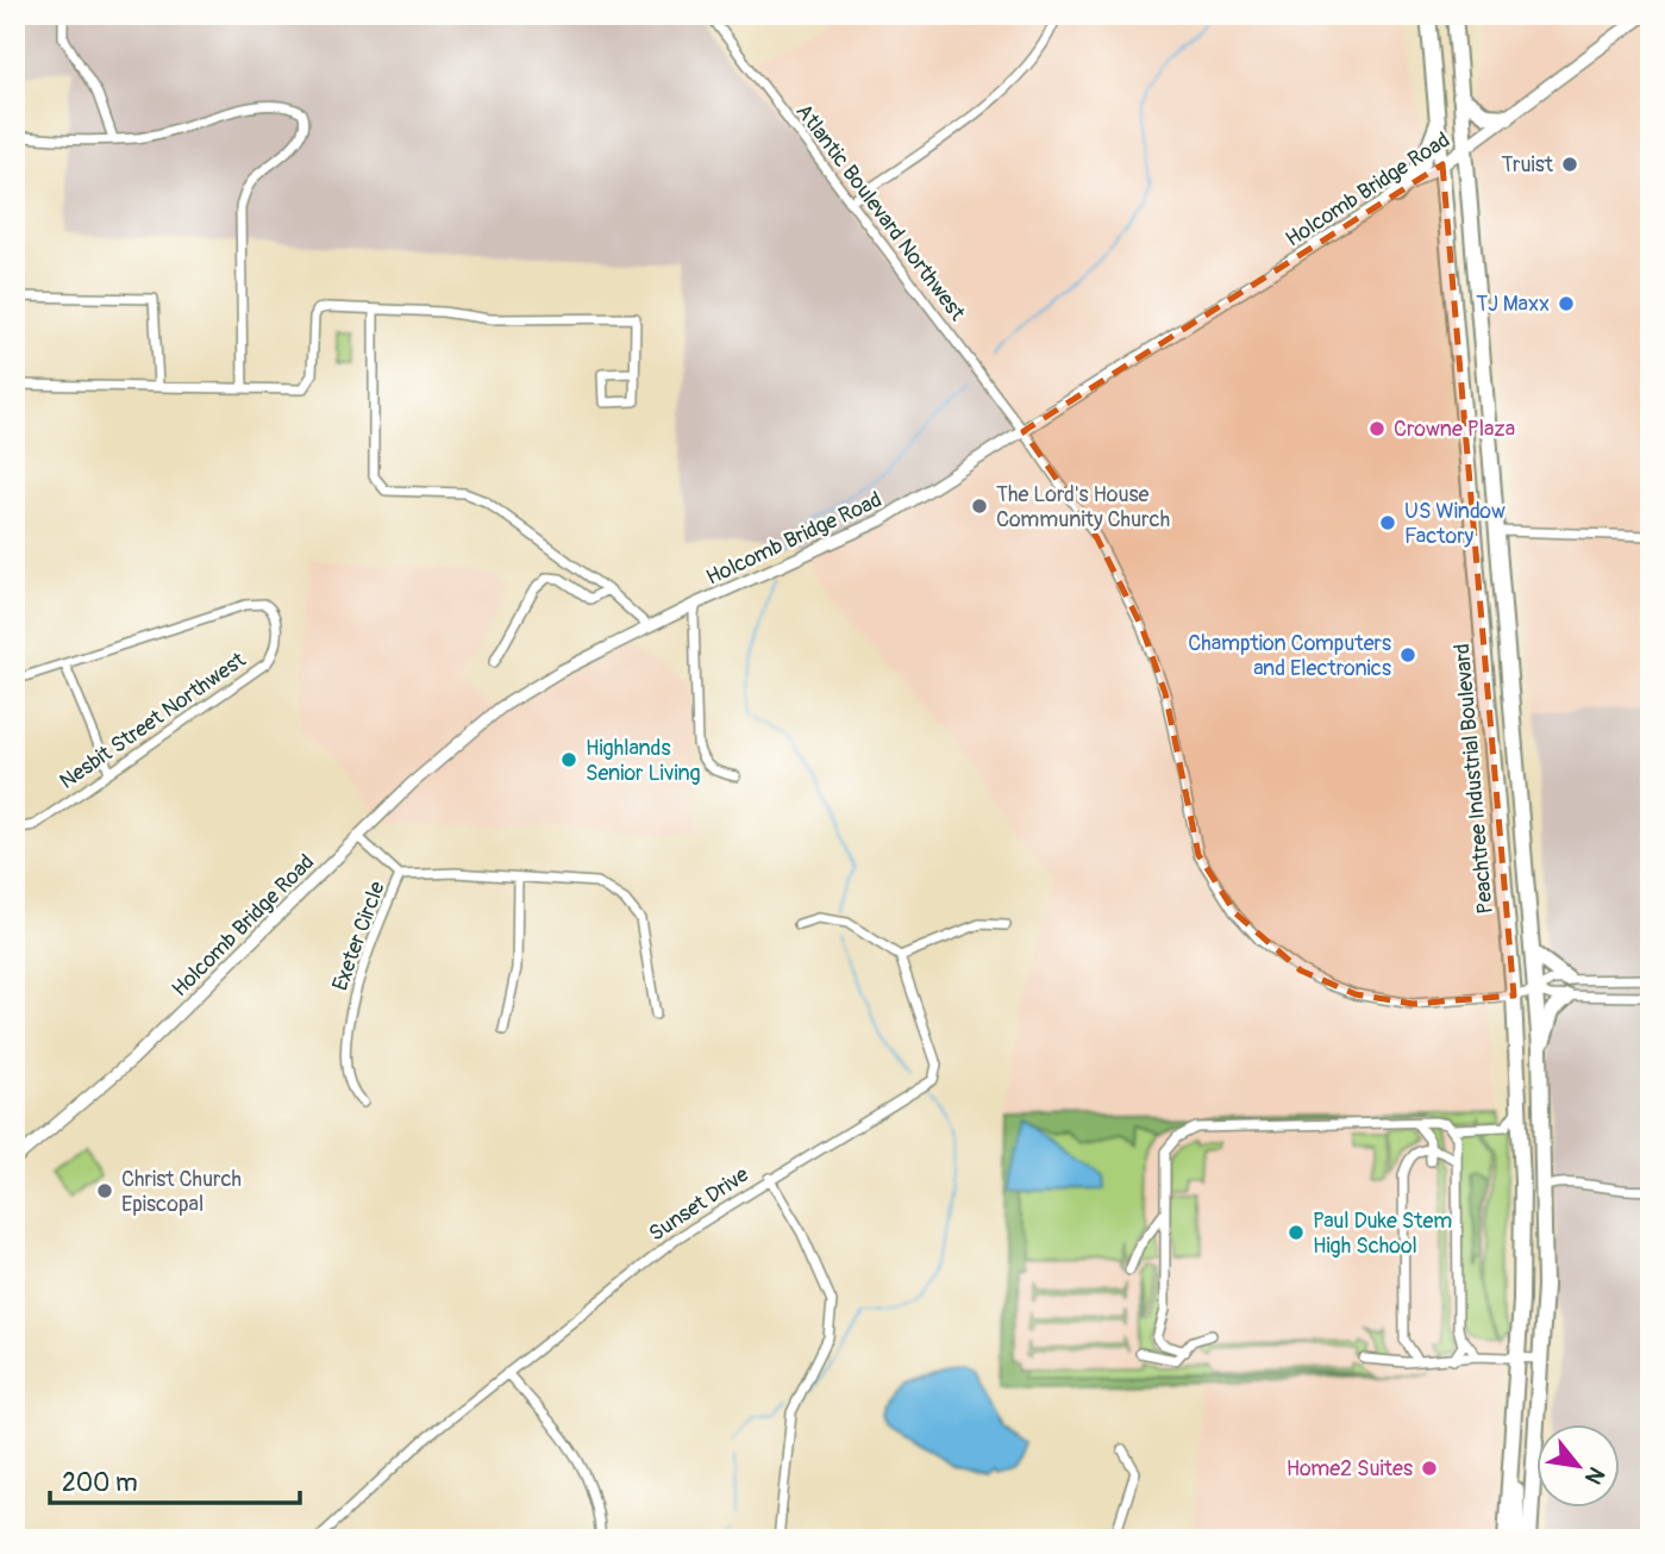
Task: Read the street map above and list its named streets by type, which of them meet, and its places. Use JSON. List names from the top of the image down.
{
  "streets": {
    "highway": ["Peachtree Industrial Boulevard"],
    "main road": ["Holcomb Bridge Road"],
    "street": [
      "Atlantic Boulevard Northwest",
      "Nesbit Street Northwest",
      "Exeter Circle",
      "Sunset Drive"
    ]
  },
  "crossings": [
    ["Holcomb Bridge Road", "Atlantic Boulevard Northwest"],
    ["Holcomb Bridge Road", "Peachtree Industrial Boulevard"],
    ["Atlantic Boulevard Northwest", "Peachtree Industrial Boulevard"]
  ],
  "places": [
    "Truist",
    "TJ Maxx",
    "Crowne Plaza",
    "The Lord's House Community Church",
    "US Window Factory",
    "Chamption Computers and Electronics",
    "Highlands Senior Living",
    "Christ Church Episcopal",
    "Paul Duke Stem High School",
    "Home2 Suites"
  ],
  "scale_bar": "200 m",
  "north": "bottom right"
}
